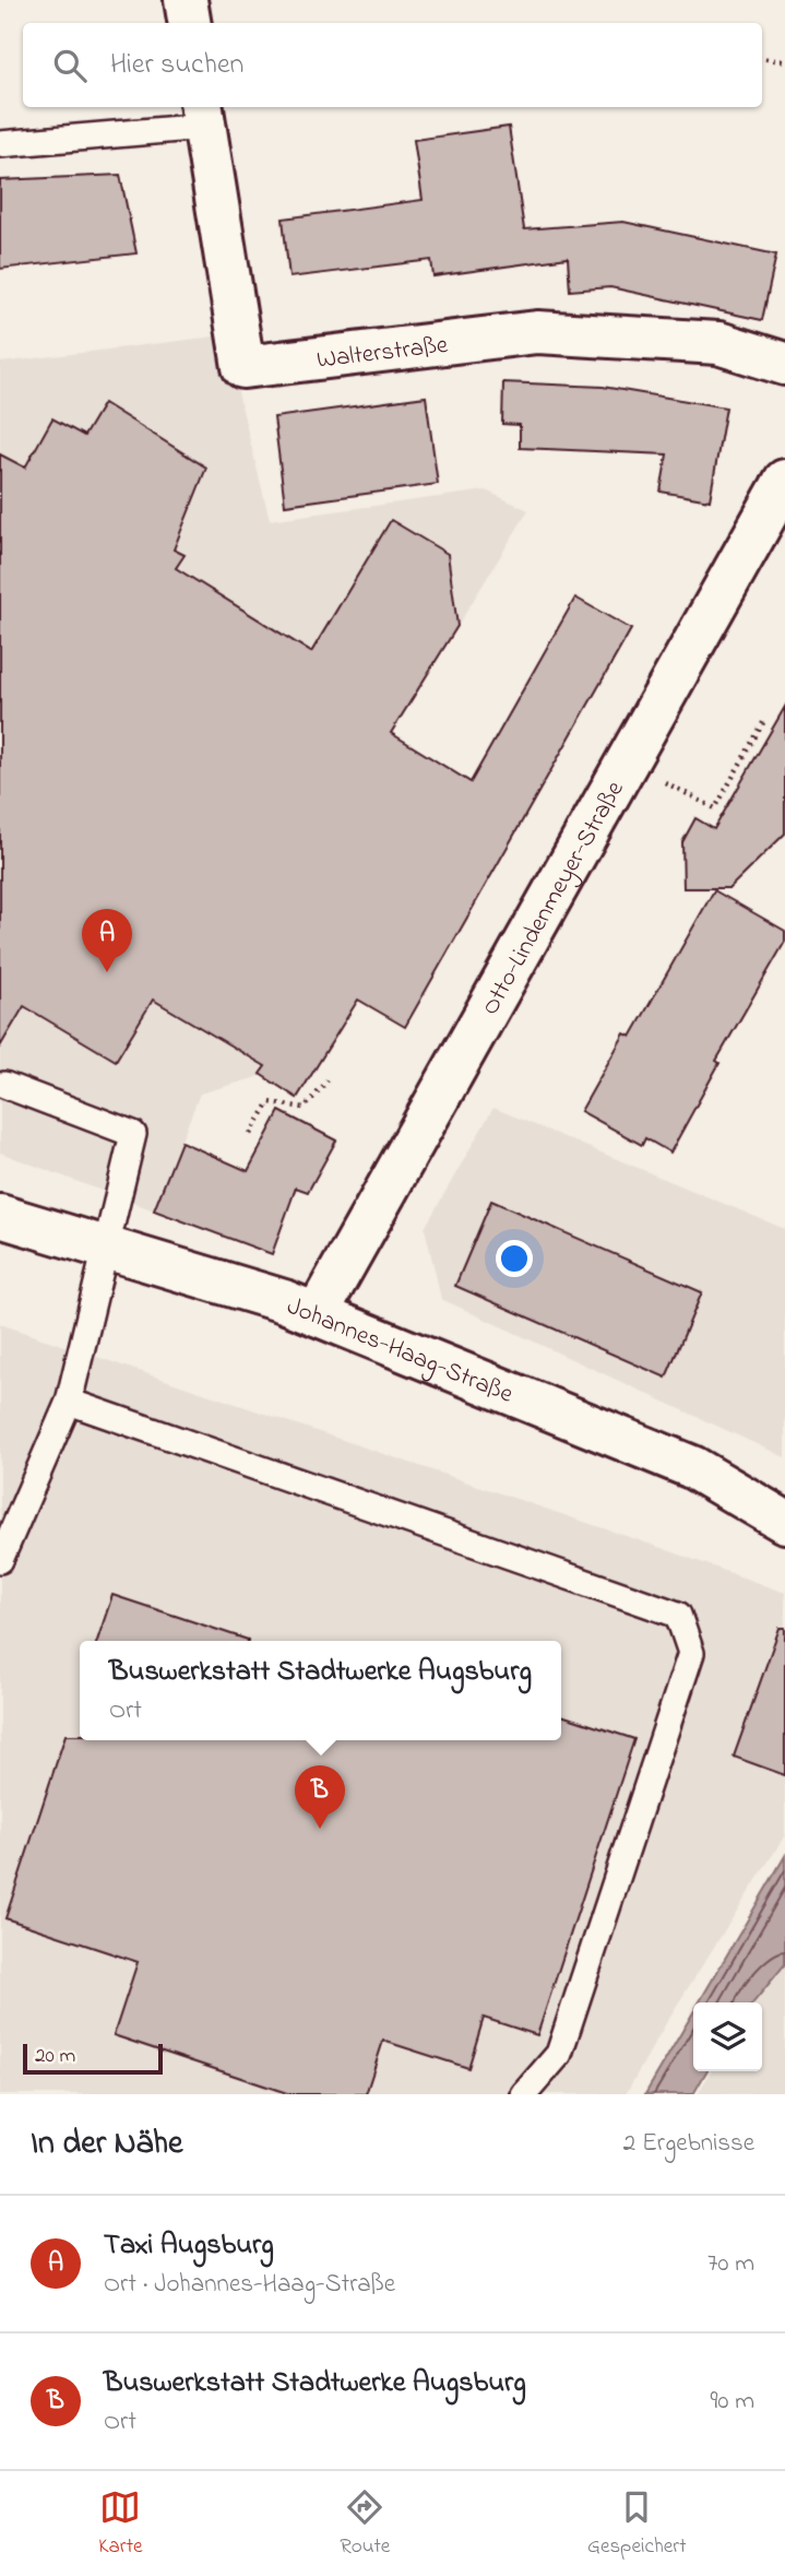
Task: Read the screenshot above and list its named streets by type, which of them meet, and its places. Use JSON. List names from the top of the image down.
{
  "streets": {
    "street": ["Walterstraße", "Otto-Lindenmeyer-Straße", "Johannes-Haag-Straße"]
  },
  "crossings": [
    ["Otto-Lindenmeyer-Straße", "Johannes-Haag-Straße"]
  ],
  "scale_bar": "20 m",
  "page": {
    "search": "Hier suchen",
    "pins": ["A", "B"],
    "popup": ["Buswerkstatt Stadtwerke Augsburg", "Ort"],
    "scale": "20 m",
    "heading": ["In der Nähe", "2 Ergebnisse"],
    "list": [
      {
        "mark": "A",
        "name": "Taxi Augsburg",
        "note": "Ort · Johannes-Haag-Straße",
        "value": "70 m"
      },
      {
        "mark": "B",
        "name": "Buswerkstatt Stadtwerke Augsburg",
        "note": "Ort",
        "value": "90 m"
      }
    ],
    "nav": ["Karte", "Route", "Gespeichert"]
  }
}
